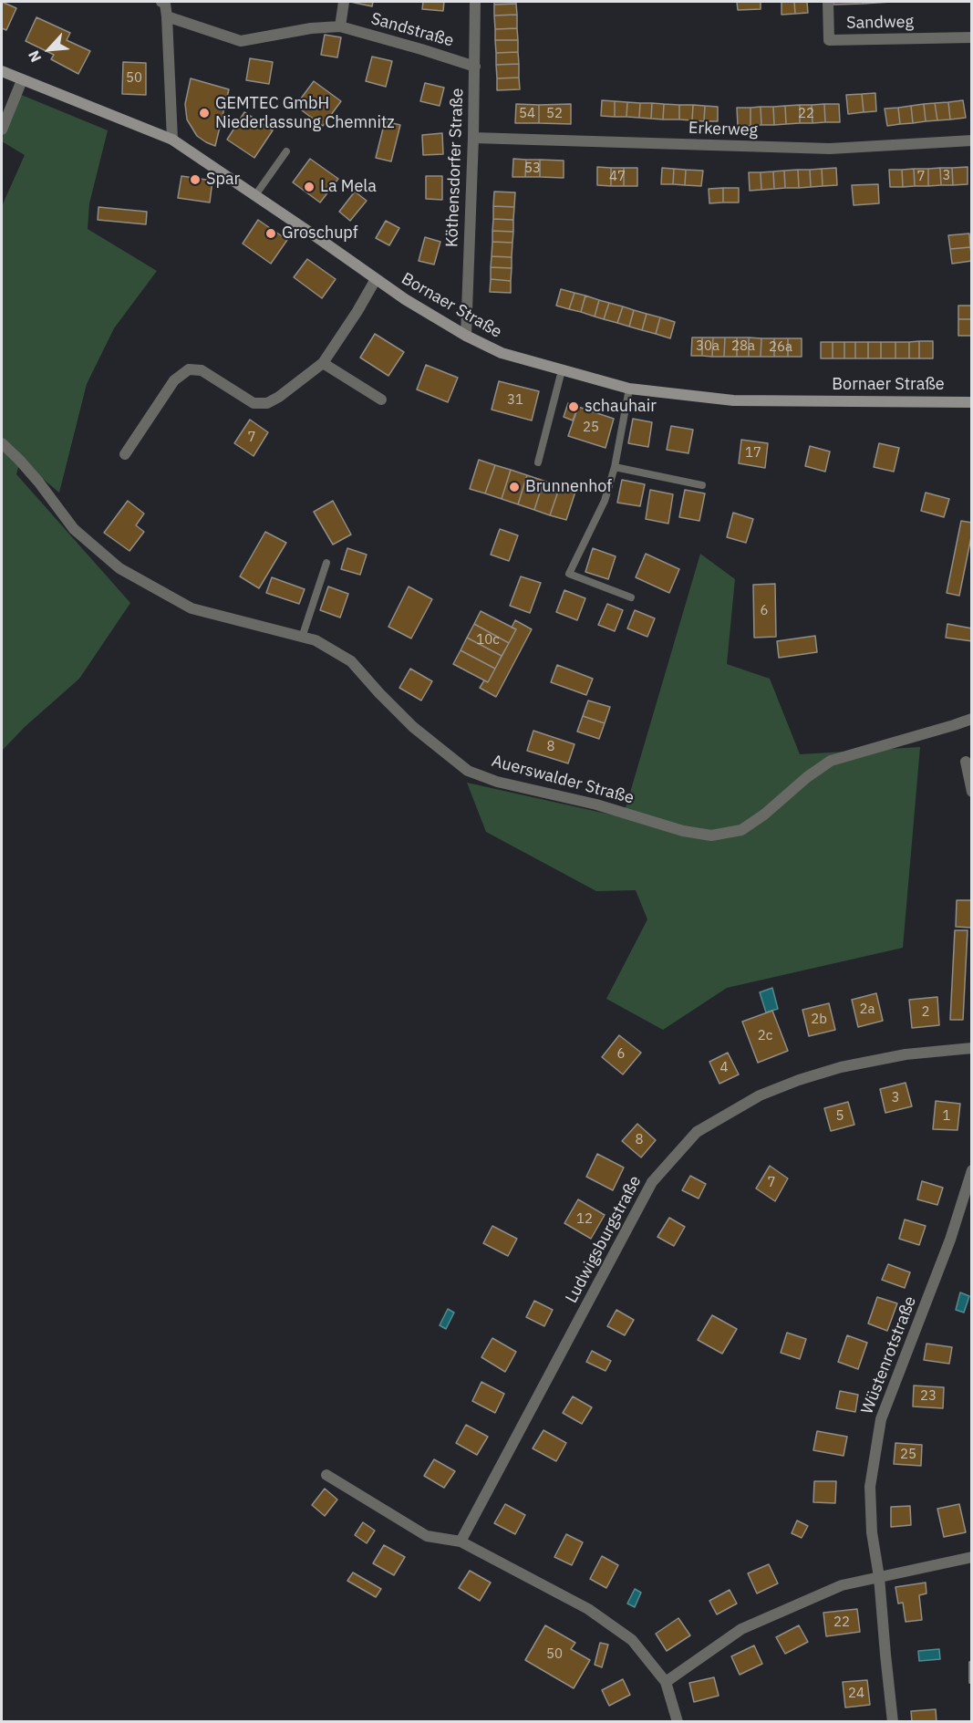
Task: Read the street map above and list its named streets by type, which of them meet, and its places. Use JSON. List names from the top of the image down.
{
  "streets": {
    "main road": ["Bornaer Straße"],
    "street": [
      "Sandweg",
      "Sandstraße",
      "Erkerweg",
      "Köthensdorfer Straße",
      "Auerswalder Straße",
      "Ludwigsburgstraße",
      "Wüstenrotstraße"
    ]
  },
  "crossings": [
    ["Sandstraße", "Köthensdorfer Straße"],
    ["Erkerweg", "Köthensdorfer Straße"],
    ["Köthensdorfer Straße", "Bornaer Straße"]
  ],
  "places": [
    "GEMTEC GmbH Niederlassung Chemnitz",
    "Spar",
    "La Mela",
    "Groschupf",
    "schauhair",
    "Brunnenhof"
  ],
  "house_numbers": [
    "50",
    "54",
    "52",
    "22",
    "53",
    "3",
    "47",
    "7",
    "30a",
    "28a",
    "26a",
    "31",
    "25",
    "7",
    "17",
    "6",
    "10c",
    "8",
    "2a",
    "2",
    "2b",
    "2c",
    "6",
    "4",
    "3",
    "5",
    "1",
    "8",
    "7",
    "12",
    "23",
    "25",
    "22",
    "50",
    "24"
  ],
  "north": "bottom left"
}
